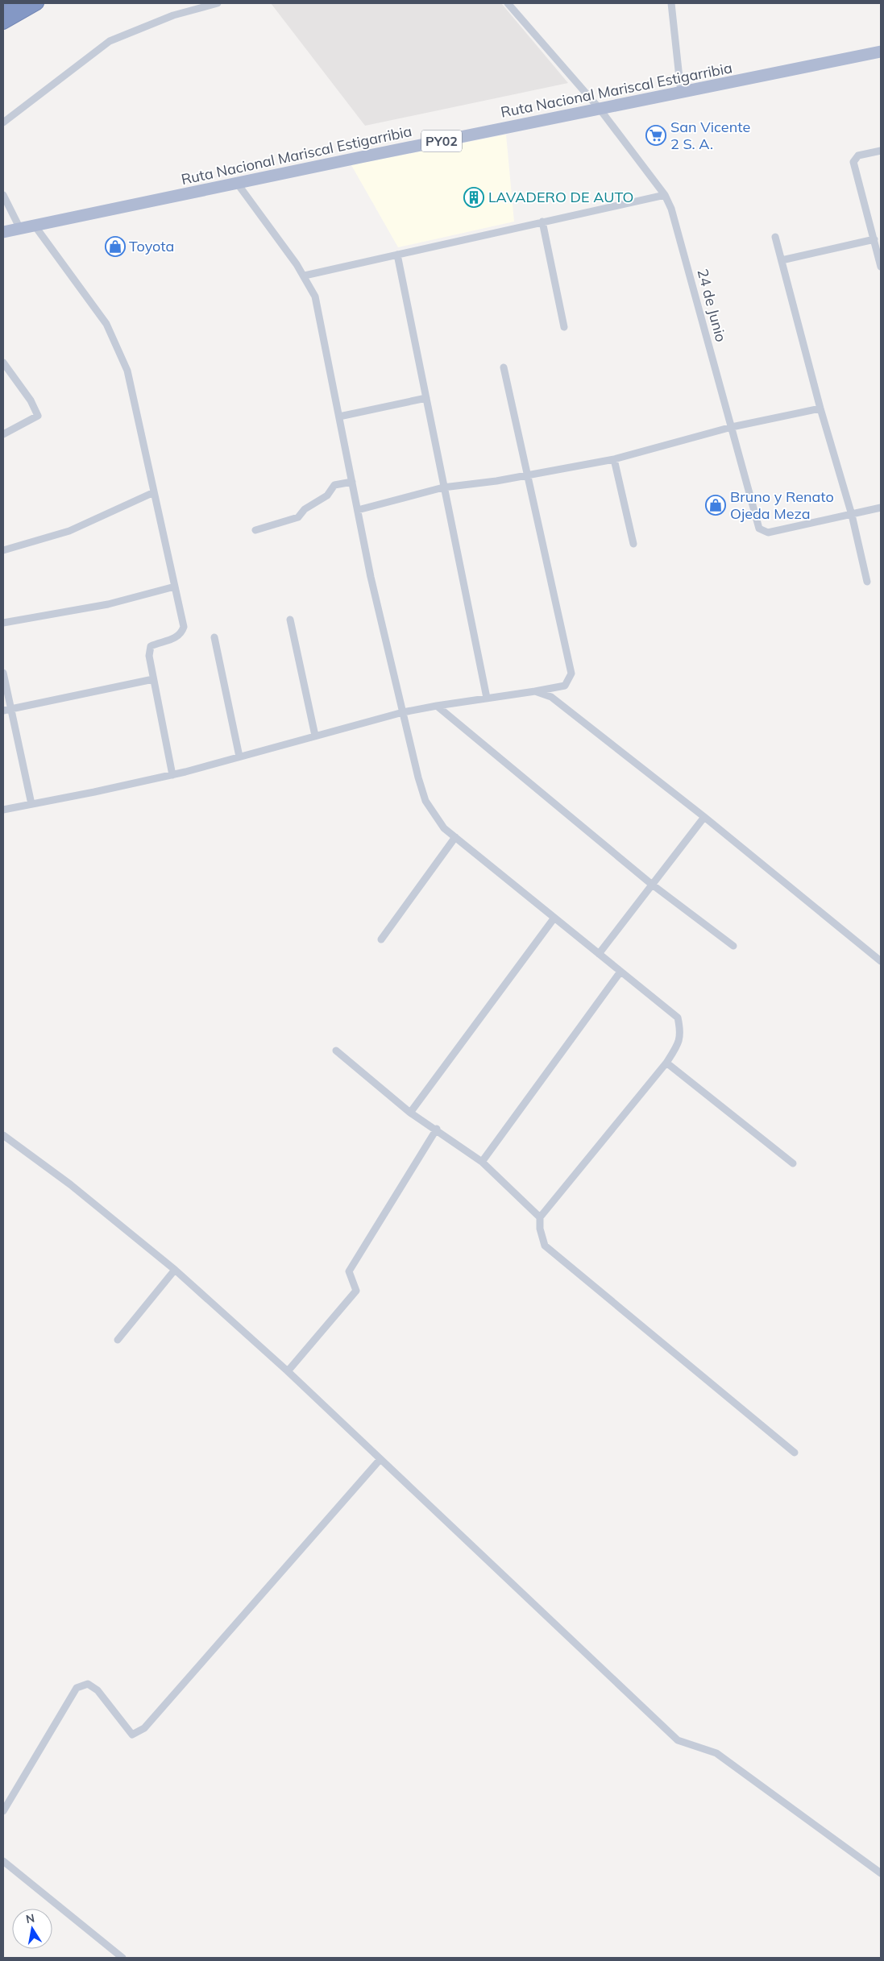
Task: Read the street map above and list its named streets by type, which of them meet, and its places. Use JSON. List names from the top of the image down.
{
  "streets": {
    "main road": ["Ruta Nacional Mariscal Estigarribia", "PY02"],
    "street": ["24 de Junio"]
  },
  "crossings": [
    ["Ruta Nacional Mariscal Estigarribia", "24 de Junio"]
  ],
  "places": {
    "supermarket": ["San Vicente 2 S. A."],
    "building": ["LAVADERO DE AUTO"],
    "shop": ["Toyota", "Bruno y Renato Ojeda Meza"]
  },
  "north": "top"
}
